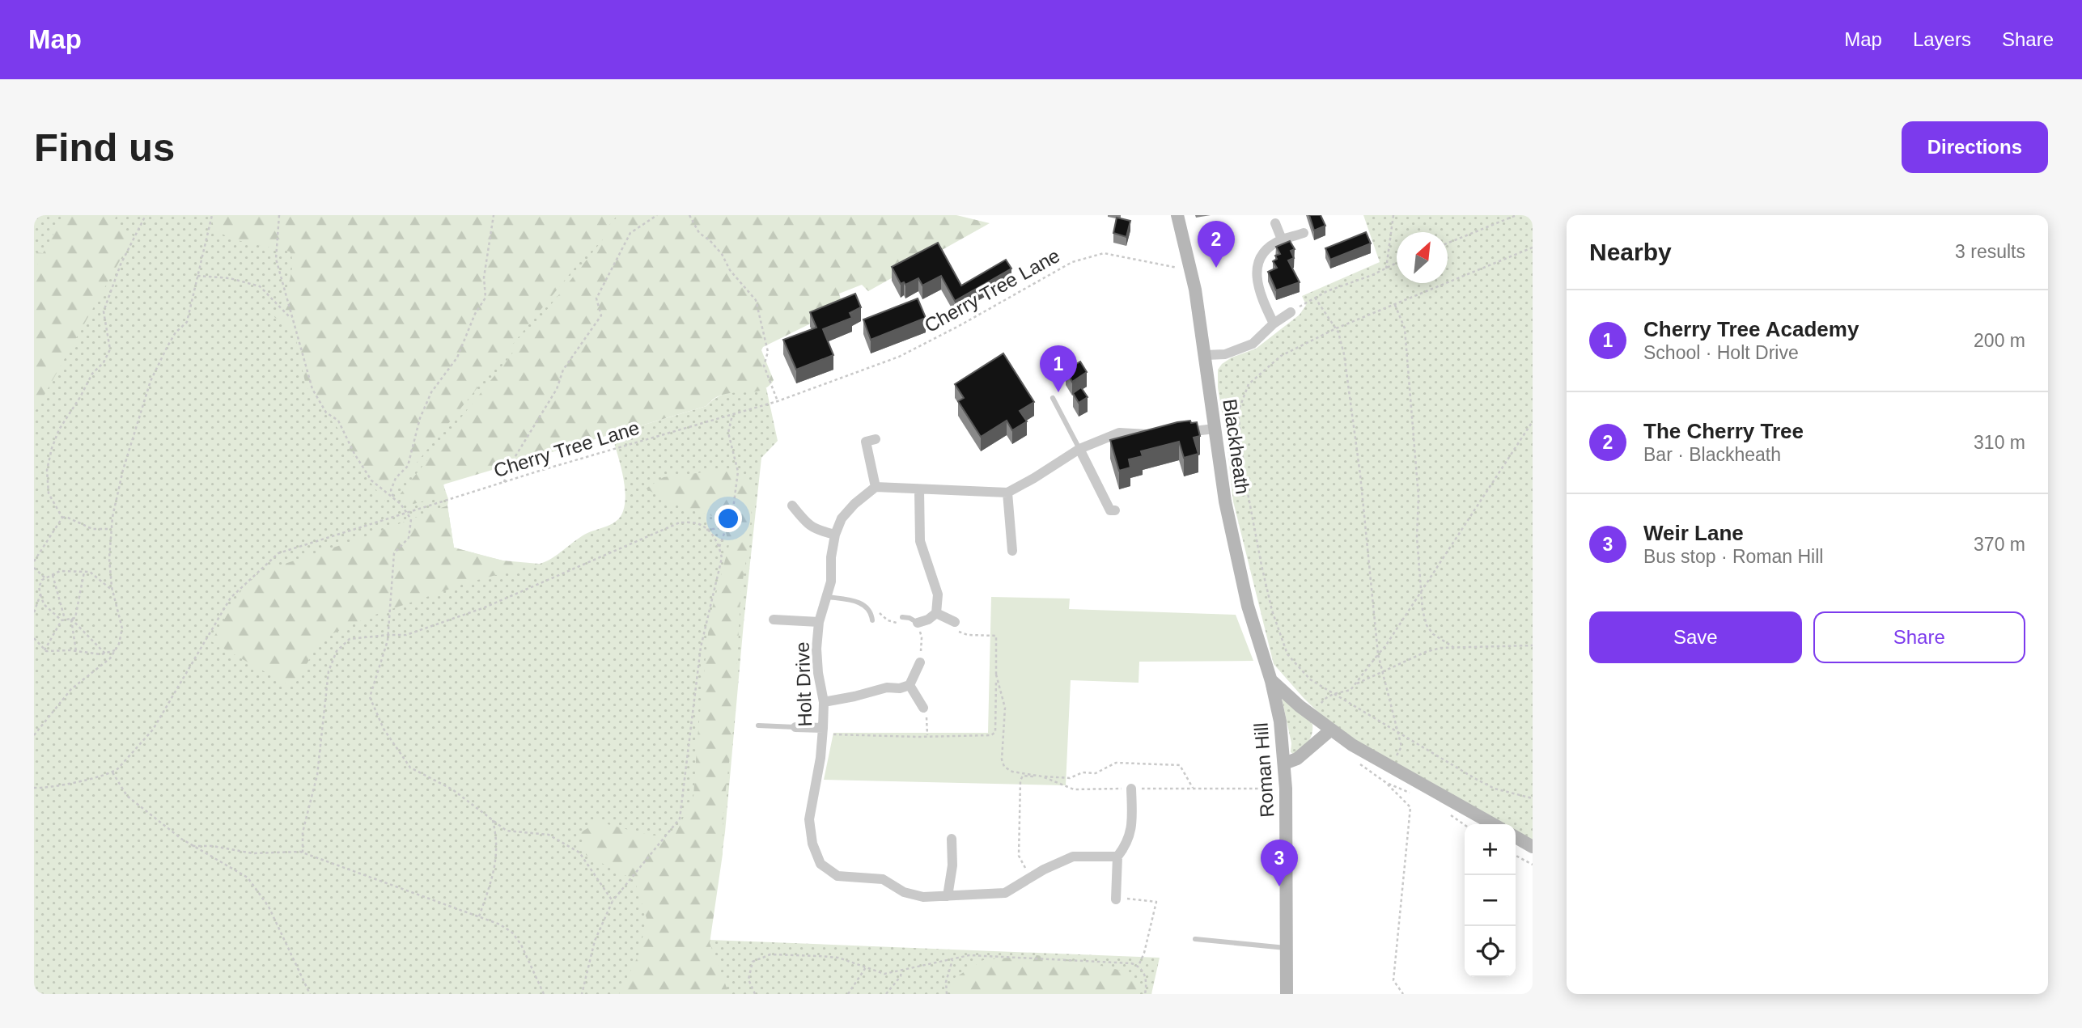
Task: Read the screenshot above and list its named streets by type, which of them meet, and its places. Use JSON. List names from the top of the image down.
{
  "streets": {
    "main road": ["Blackheath", "Roman Hill"],
    "street": ["Holt Drive"],
    "path": ["Cherry Tree Lane"]
  },
  "crossings": [
    ["Cherry Tree Lane", "Blackheath"],
    ["Blackheath", "Roman Hill"]
  ],
  "north": "top right",
  "page": {
    "header": "Map",
    "nav": ["Map", "Layers", "Share"],
    "buttons": [
      "Directions",
      ["Save", "Share"]
    ],
    "title": "Find us",
    "heading": ["Nearby", "3 results"],
    "pins": ["2", "1", "3"],
    "list": [
      {
        "mark": "1",
        "name": "Cherry Tree Academy",
        "note": "School · Holt Drive",
        "value": "200 m"
      },
      {
        "mark": "2",
        "name": "The Cherry Tree",
        "note": "Bar · Blackheath",
        "value": "310 m"
      },
      {
        "mark": "3",
        "name": "Weir Lane",
        "note": "Bus stop · Roman Hill",
        "value": "370 m"
      }
    ],
    "map_buttons": ["+", "−"]
  }
}
